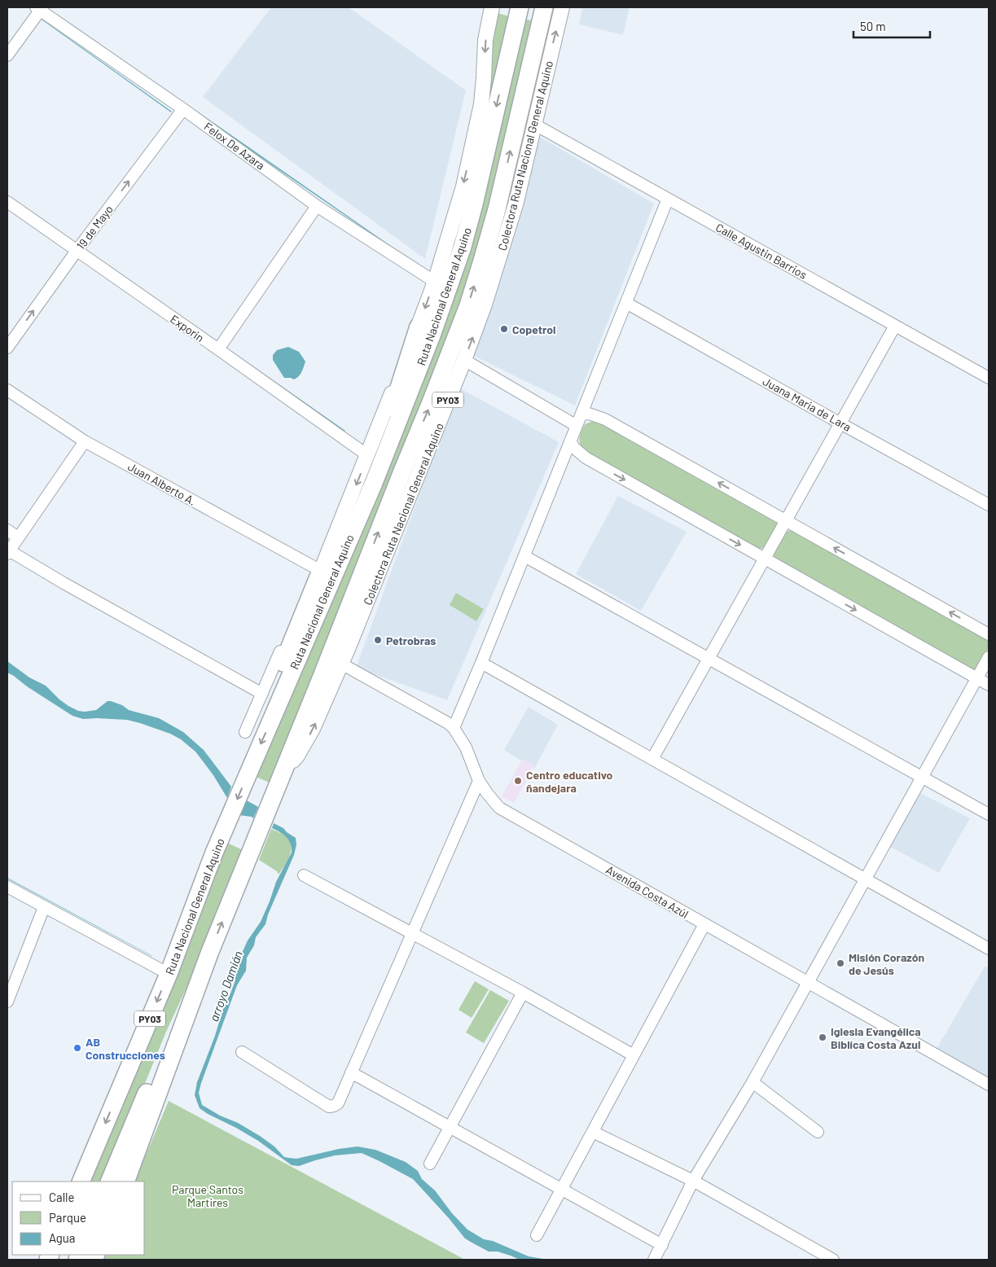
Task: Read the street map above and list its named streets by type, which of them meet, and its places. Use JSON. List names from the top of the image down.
{
  "streets": {
    "highway": ["Ruta Nacional General Aquino", "PY03"],
    "main road": ["Colectora Ruta Nacional General Aquino"],
    "street": [
      "Felox De Azara",
      "19 de Mayo",
      "Calle Agustin Barrios",
      "Exporin",
      "Juana Maria de Lara",
      "Juan Alberto A.",
      "Avenida Costa Azúl"
    ]
  },
  "crossings": [
    ["Felox De Azara", "19 de Mayo"],
    ["Felox De Azara", "PY03"],
    ["Colectora Ruta Nacional General Aquino", "Calle Agustin Barrios"],
    ["Colectora Ruta Nacional General Aquino", "Ruta Nacional General Aquino"],
    ["Colectora Ruta Nacional General Aquino", "Avenida Costa Azúl"],
    ["19 de Mayo", "Exporin"],
    ["Ruta Nacional General Aquino", "PY03"],
    ["Exporin", "PY03"],
    ["PY03", "Juan Alberto A."]
  ],
  "one_way": ["19 de Mayo"],
  "water": ["arroyo Damián"],
  "parks": ["Parque Santos Martires"],
  "places": [
    "Copetrol",
    "Petrobras",
    "Centro educativo ñandejara",
    "Misión Corazón de Jesús",
    "Iglesia Evangélica Biblíca Costa Azul",
    "AB Construcciones"
  ],
  "legend": ["Calle", "Parque", "Agua"],
  "scale_bar": "50 m"
}
